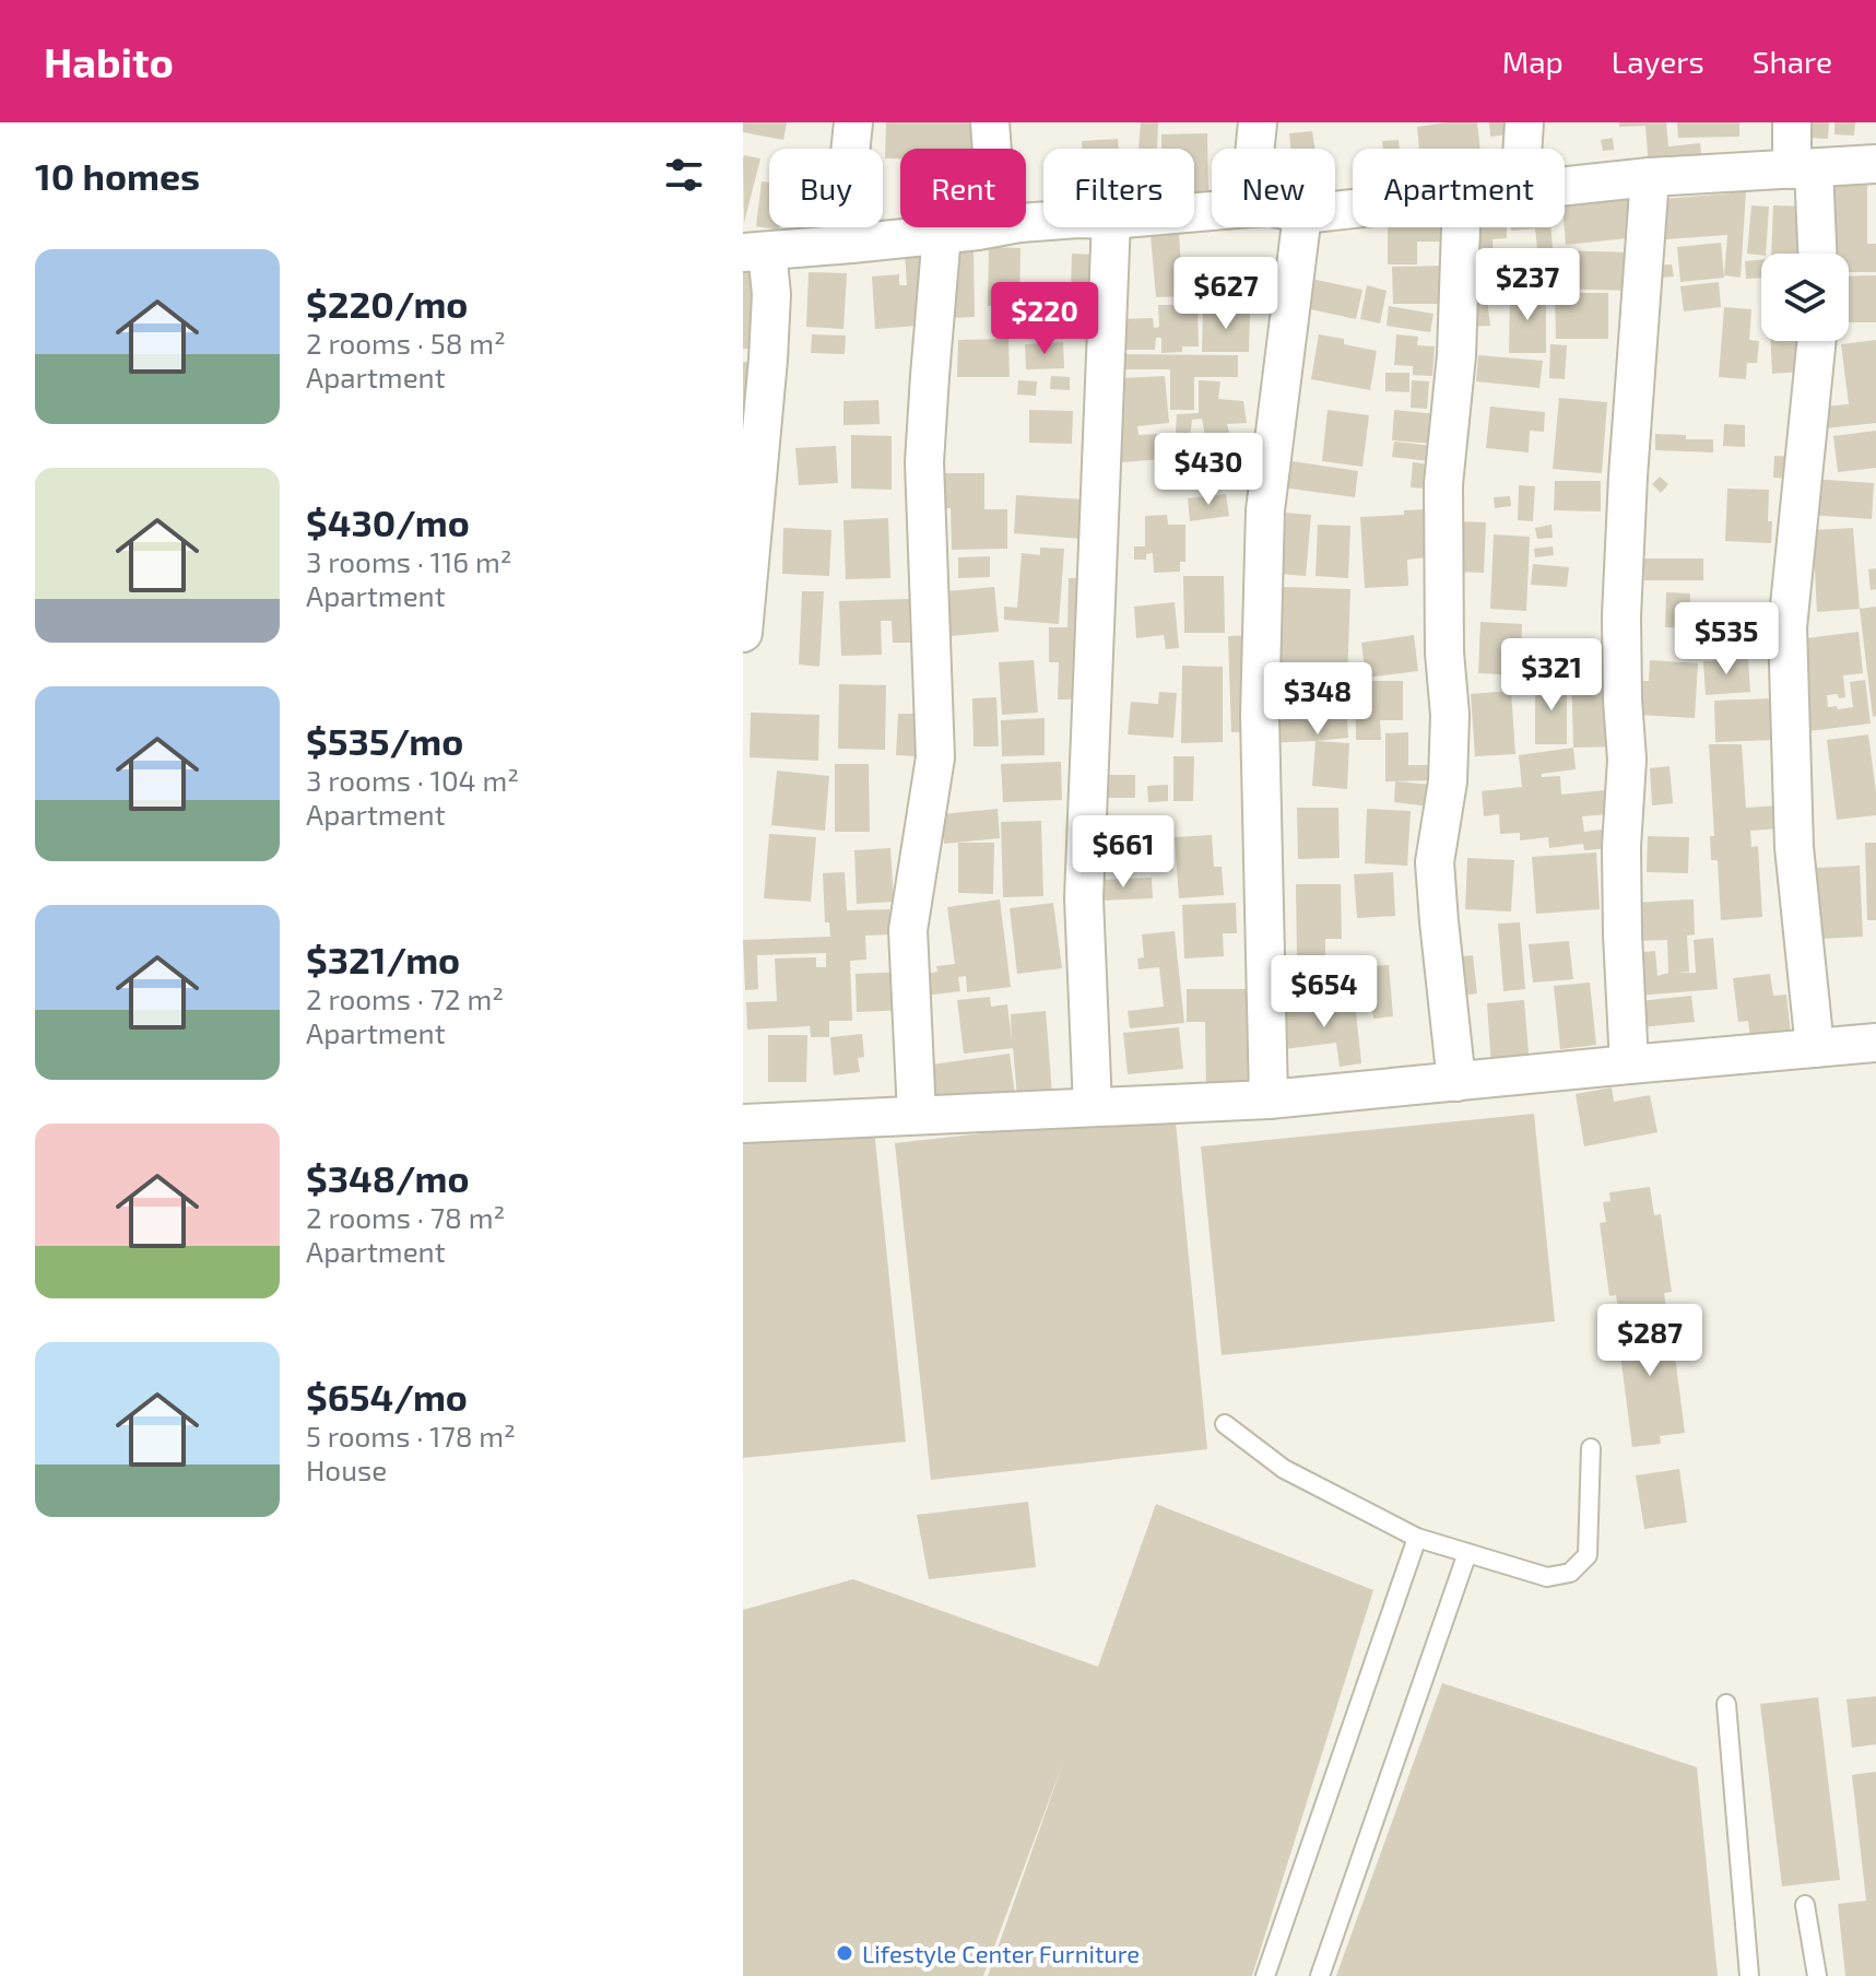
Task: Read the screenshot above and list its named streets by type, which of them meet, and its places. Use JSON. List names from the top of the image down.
{
  "places": ["Lifestyle Center Furniture"],
  "page": {
    "header": "Habito",
    "nav": ["Map", "Layers", "Share"],
    "heading": "10 homes",
    "chip": [
      "Buy",
      "Rent",
      "Filters",
      "New",
      "Apartment"
    ],
    "list": [
      {
        "name": "$220/mo",
        "note": "2 rooms · 58 m² · Apartment"
      },
      {
        "name": "$430/mo",
        "note": "3 rooms · 116 m² · Apartment"
      },
      {
        "name": "$535/mo",
        "note": "3 rooms · 104 m² · Apartment"
      },
      {
        "name": "$321/mo",
        "note": "2 rooms · 72 m² · Apartment"
      },
      {
        "name": "$348/mo",
        "note": "2 rooms · 78 m² · Apartment"
      },
      {
        "name": "$654/mo",
        "note": "5 rooms · 178 m² · House"
      }
    ],
    "price": [
      "$237",
      "$627",
      "$220",
      "$430",
      "$535",
      "$321",
      "$348",
      "$661",
      "$654",
      "$287"
    ]
  }
}
